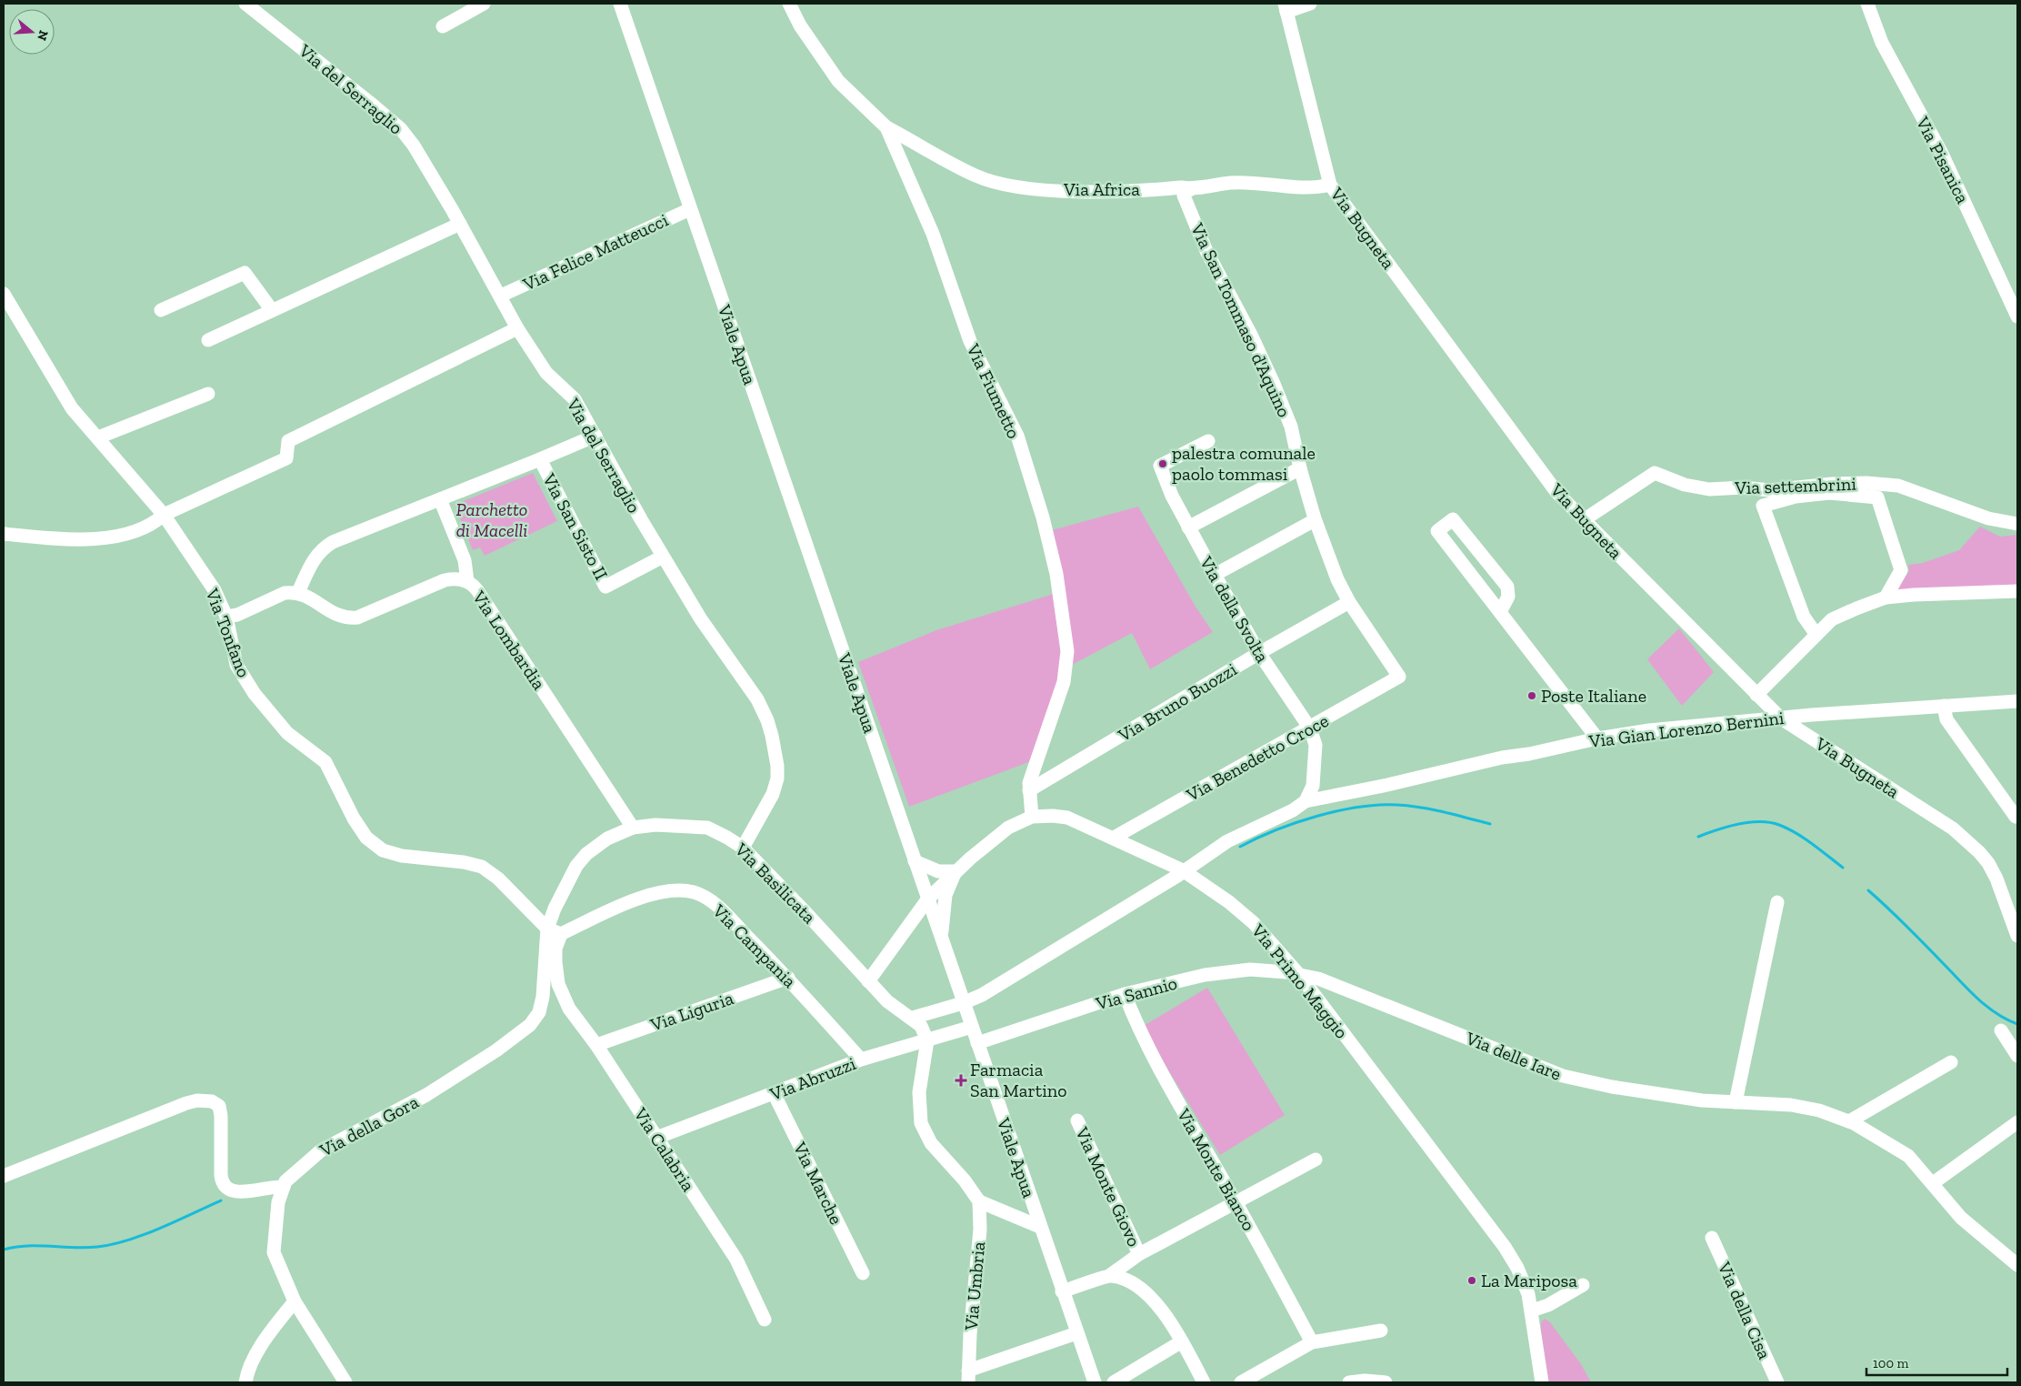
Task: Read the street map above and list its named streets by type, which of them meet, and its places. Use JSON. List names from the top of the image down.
{
  "streets": {
    "street": [
      "Via del Serraglio",
      "Via Pisanica",
      "Via Africa",
      "Via Bugneta",
      "Via Felice Matteucci",
      "Via San Tommaso d'Aquino",
      "Viale Apua",
      "Via Fiumetto",
      "Via settembrini",
      "Via San Sisto II",
      "Via della Svolta",
      "Via Tonfano",
      "Via Lombardia",
      "Via Bruno Buozzi",
      "Via Gian Lorenzo Bernini",
      "Via Benedetto Croce",
      "Via Basilicata",
      "Via Campania",
      "Via Primo Maggio",
      "Via Sannio",
      "Via Liguria",
      "Via delle Iare",
      "Via Abruzzi",
      "Via della Gora",
      "Via Calabria",
      "Via Monte Bianco",
      "Via Marche",
      "Via Monte Giovo",
      "Via Umbria",
      "Via della Cisa"
    ]
  },
  "crossings": [
    ["Via del Serraglio", "Via Felice Matteucci"],
    ["Via del Serraglio", "Via San Sisto II"],
    ["Via del Serraglio", "Via Basilicata"],
    ["Via Africa", "Via Bugneta"],
    ["Via Africa", "Via San Tommaso d'Aquino"],
    ["Via Africa", "Via Fiumetto"],
    ["Via Bugneta", "Via settembrini"],
    ["Via Bugneta", "Via Gian Lorenzo Bernini"],
    ["Via Felice Matteucci", "Viale Apua"],
    ["Via San Tommaso d'Aquino", "Via Bruno Buozzi"],
    ["Via San Tommaso d'Aquino", "Via Benedetto Croce"],
    ["Viale Apua", "Via Primo Maggio"],
    ["Viale Apua", "Via Sannio"],
    ["Viale Apua", "Via Abruzzi"],
    ["Viale Apua", "Via Umbria"],
    ["Via Fiumetto", "Via Bruno Buozzi"],
    ["Via Fiumetto", "Via Primo Maggio"],
    ["Via della Svolta", "Via Bruno Buozzi"],
    ["Via della Svolta", "Via Gian Lorenzo Bernini"],
    ["Via della Svolta", "Via Benedetto Croce"],
    ["Via Tonfano", "Via Basilicata"],
    ["Via Tonfano", "Via della Gora"],
    ["Via Lombardia", "Via Basilicata"],
    ["Via Benedetto Croce", "Via Primo Maggio"],
    ["Via Basilicata", "Via Primo Maggio"],
    ["Via Basilicata", "Via Abruzzi"],
    ["Via Basilicata", "Via della Gora"],
    ["Via Campania", "Via Liguria"],
    ["Via Campania", "Via Abruzzi"],
    ["Via Campania", "Via Calabria"],
    ["Via Primo Maggio", "Via Sannio"],
    ["Via Primo Maggio", "Via delle Iare"],
    ["Via Sannio", "Via delle Iare"],
    ["Via Sannio", "Via Monte Bianco"],
    ["Via Liguria", "Via Calabria"],
    ["Via Abruzzi", "Via Calabria"],
    ["Via Abruzzi", "Via Marche"]
  ],
  "parks": ["Parchetto di Macelli"],
  "places": {
    "other": ["palestra comunale paolo tommasi", "Poste Italiane", "La Mariposa"],
    "health": ["Farmacia San Martino"]
  },
  "scale_bar": "100 m",
  "north": "right"
}
